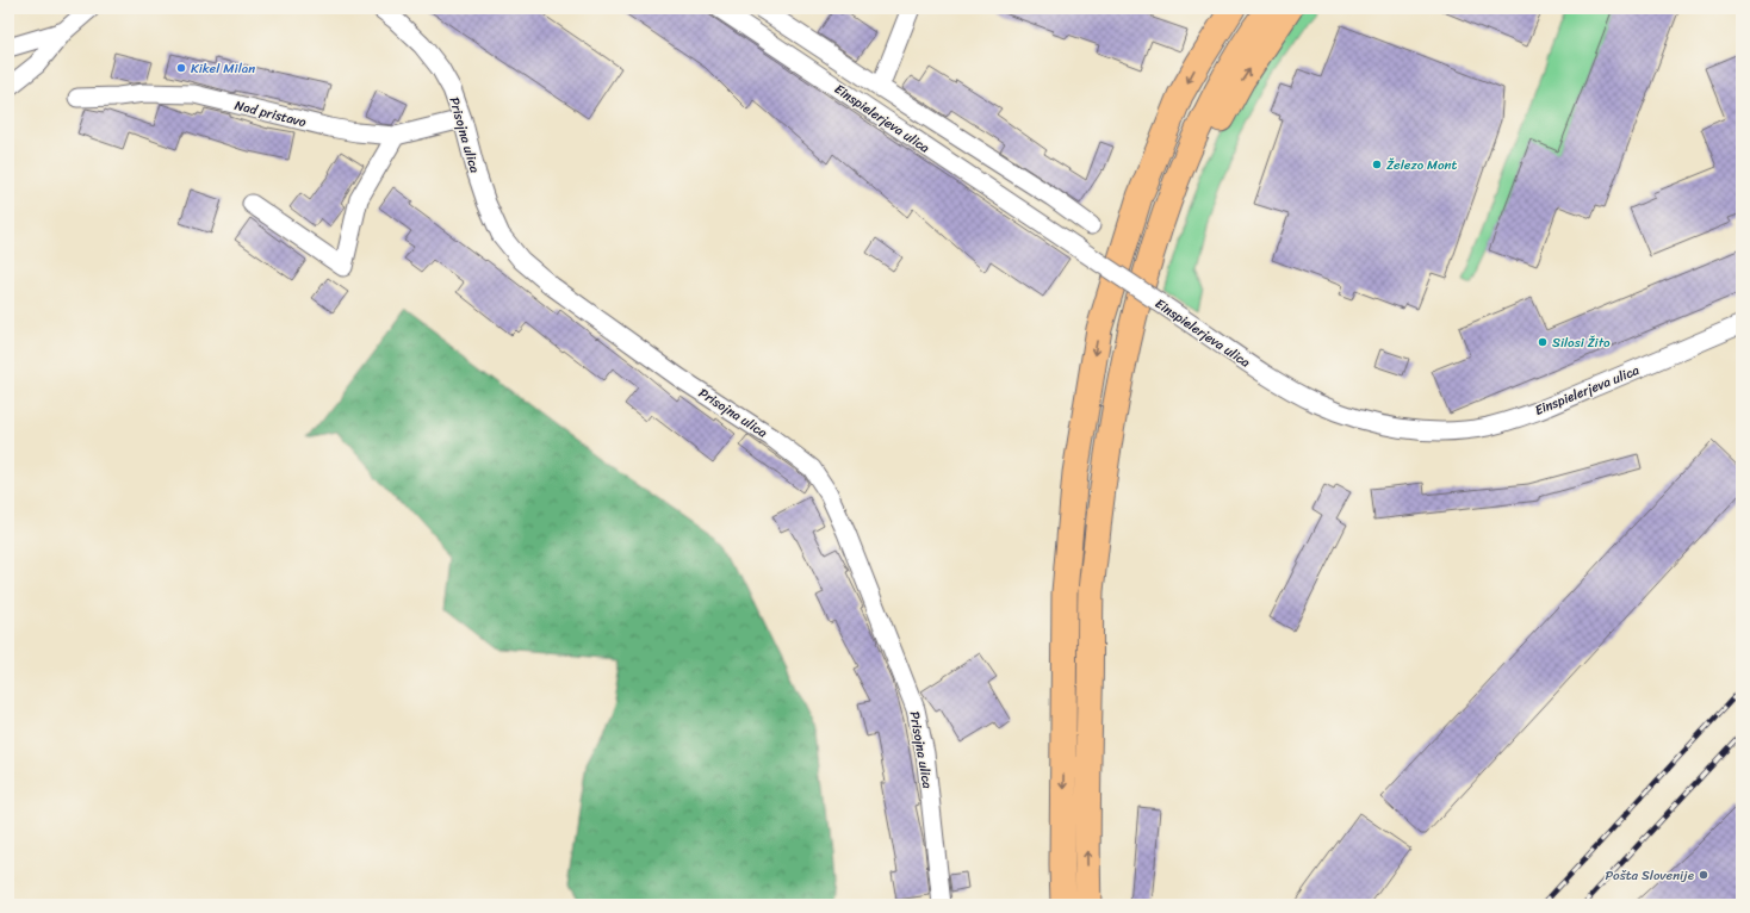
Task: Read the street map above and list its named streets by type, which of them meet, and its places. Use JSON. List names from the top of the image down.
{
  "streets": {
    "street": ["Nad pristavo", "Einspielerjeva ulica", "Prisojna ulica"]
  },
  "crossings": [
    ["Nad pristavo", "Prisojna ulica"]
  ],
  "places": [
    "Kikel Milan",
    "Železo Mont",
    "Silosi Žito",
    "Pošta Slovenije"
  ]
}
